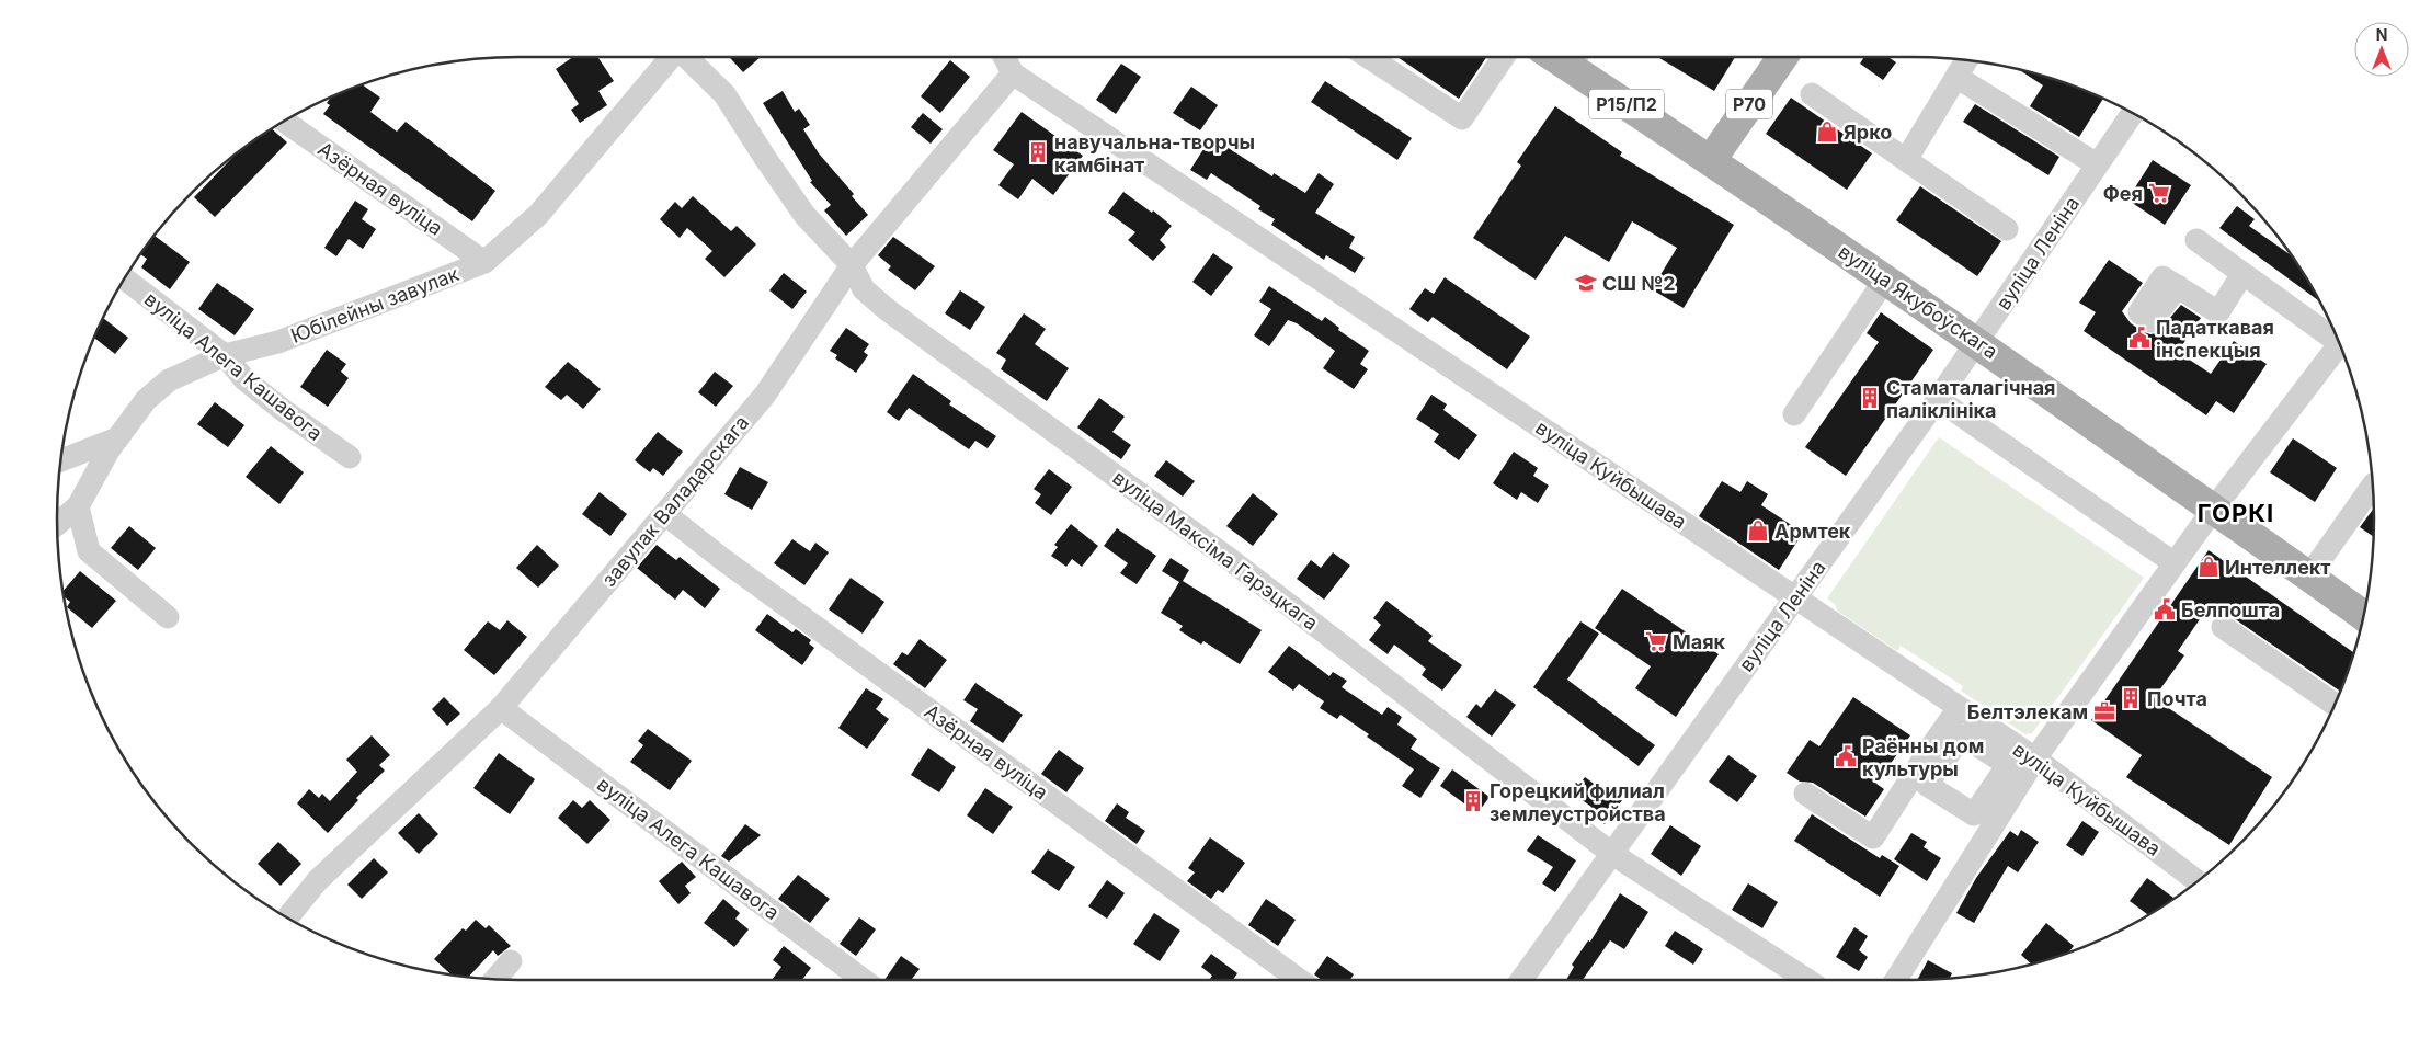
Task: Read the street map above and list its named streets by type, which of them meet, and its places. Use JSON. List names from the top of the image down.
{
  "streets": {
    "main road": ["Р15/П2", "Р70", "вуліца Якубоўскага"],
    "street": [
      "Азёрная вуліца",
      "вуліца Леніна",
      "Юбілейны завулак",
      "вуліца Алега Кашавога",
      "вуліца Куйбышава",
      "завулак Валадарскага",
      "вуліца Максіма Гарэцкага"
    ]
  },
  "crossings": [
    ["Р70", "вуліца Якубоўскага"],
    ["Азёрная вуліца", "Юбілейны завулак"],
    ["Азёрная вуліца", "завулак Валадарскага"],
    ["вуліца Леніна", "вуліца Якубоўскага"],
    ["вуліца Леніна", "вуліца Куйбышава"],
    ["вуліца Леніна", "вуліца Максіма Гарэцкага"],
    ["Юбілейны завулак", "вуліца Алега Кашавога"],
    ["вуліца Алега Кашавога", "завулак Валадарскага"],
    ["вуліца Куйбышава", "завулак Валадарскага"],
    ["завулак Валадарскага", "вуліца Максіма Гарэцкага"]
  ],
  "districts": ["ГОРКІ"],
  "places": {
    "shop": ["Ярко", "Армтек", "Интеллект"],
    "building": [
      "навучальна-творчы камбінат",
      "Стаматалагічная паліклініка",
      "Почта",
      "Горецкий филиал землеустройства"
    ],
    "supermarket": ["Фея", "Маяк"],
    "school or university": ["СШ №2"],
    "public building": ["Падаткавая інспекцыя", "Белпошта", "Раённы дом культуры"],
    "office": ["Белтэлекам"]
  },
  "north": "top"
}
